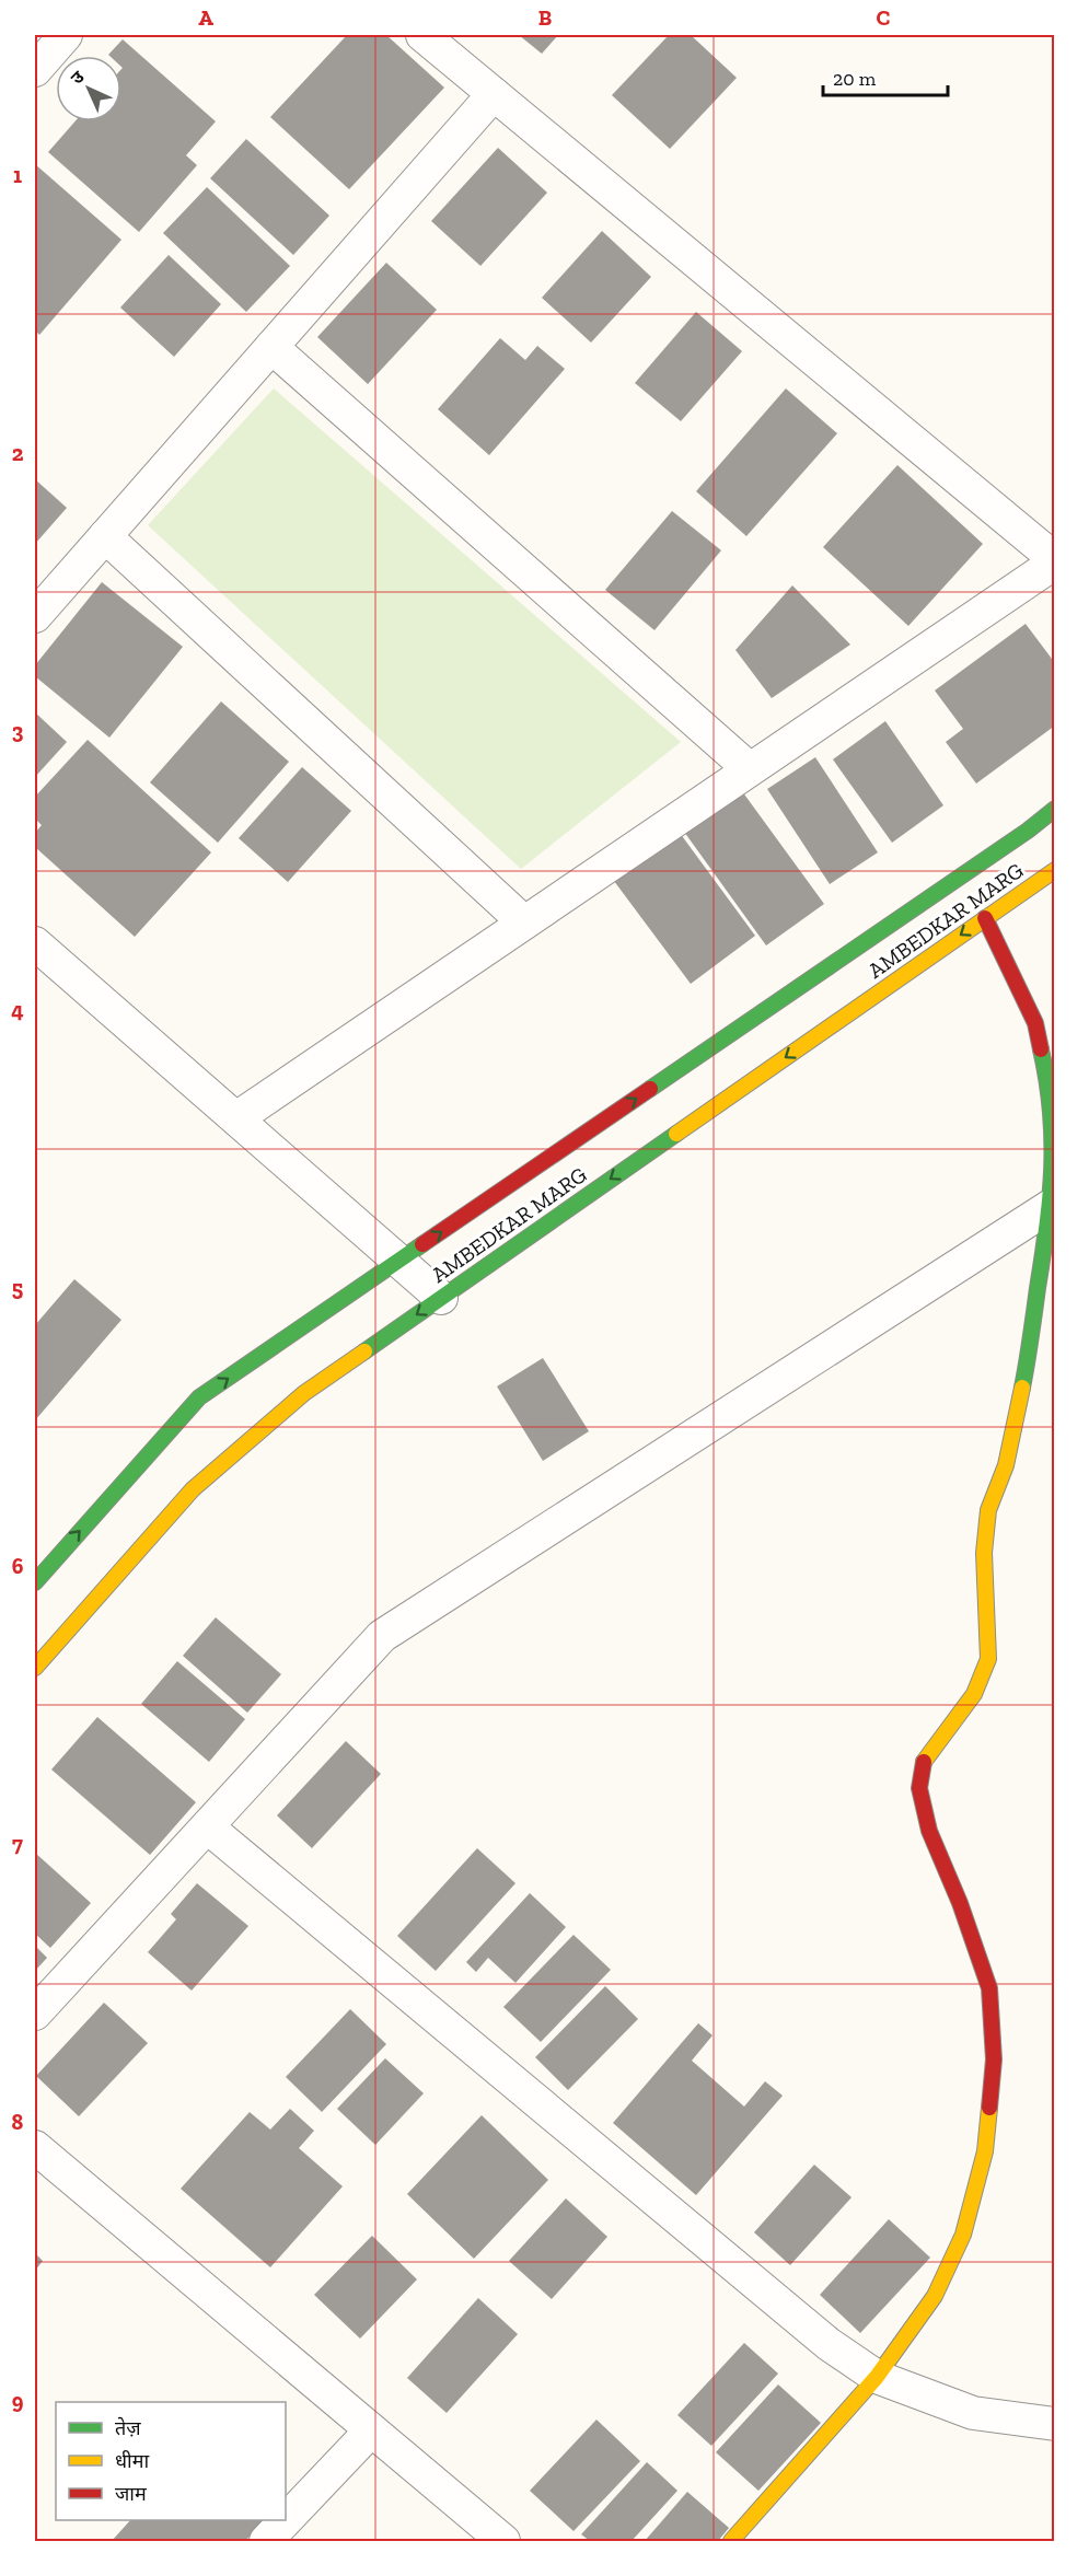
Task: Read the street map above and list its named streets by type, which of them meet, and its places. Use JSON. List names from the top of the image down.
{
  "streets": {
    "street": ["AMBEDKAR MARG"]
  },
  "legend": ["तेज़", "धीमा", "जाम"],
  "scale_bar": "20 m",
  "north": "top left",
  "grid": {
    "columns": ["A", "B", "C"],
    "rows": [
      "1",
      "2",
      "3",
      "4",
      "5",
      "6",
      "7",
      "8",
      "9"
    ]
  }
}
